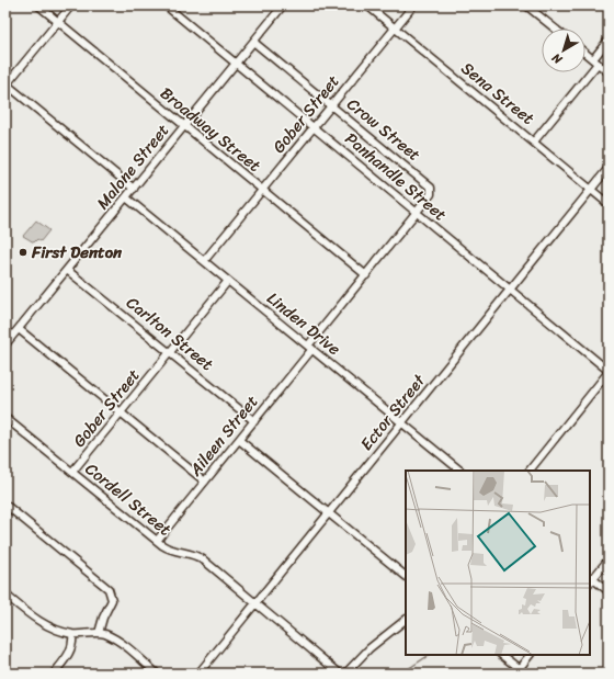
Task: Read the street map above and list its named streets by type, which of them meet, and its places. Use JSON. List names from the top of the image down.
{
  "streets": {
    "street": [
      "Sena Street",
      "Gober Street",
      "Broadway Street",
      "Crow Street",
      "Malone Street",
      "Panhandle Street",
      "Linden Drive",
      "Carlton Street",
      "Ector Street",
      "Aileen Street",
      "Cordell Street"
    ]
  },
  "crossings": [
    ["Sena Street", "Gober Street"],
    ["Sena Street", "Ector Street"],
    ["Gober Street", "Broadway Street"],
    ["Gober Street", "Crow Street"],
    ["Gober Street", "Panhandle Street"],
    ["Gober Street", "Linden Drive"],
    ["Gober Street", "Carlton Street"],
    ["Gober Street", "Cordell Street"],
    ["Broadway Street", "Malone Street"],
    ["Broadway Street", "Aileen Street"],
    ["Crow Street", "Malone Street"],
    ["Crow Street", "Panhandle Street"],
    ["Crow Street", "Aileen Street"],
    ["Malone Street", "Panhandle Street"],
    ["Malone Street", "Linden Drive"],
    ["Malone Street", "Carlton Street"],
    ["Panhandle Street", "Ector Street"],
    ["Panhandle Street", "Aileen Street"],
    ["Linden Drive", "Ector Street"],
    ["Linden Drive", "Aileen Street"],
    ["Carlton Street", "Aileen Street"],
    ["Ector Street", "Cordell Street"],
    ["Aileen Street", "Cordell Street"]
  ],
  "places": ["First Denton"],
  "north": "bottom left"
}
